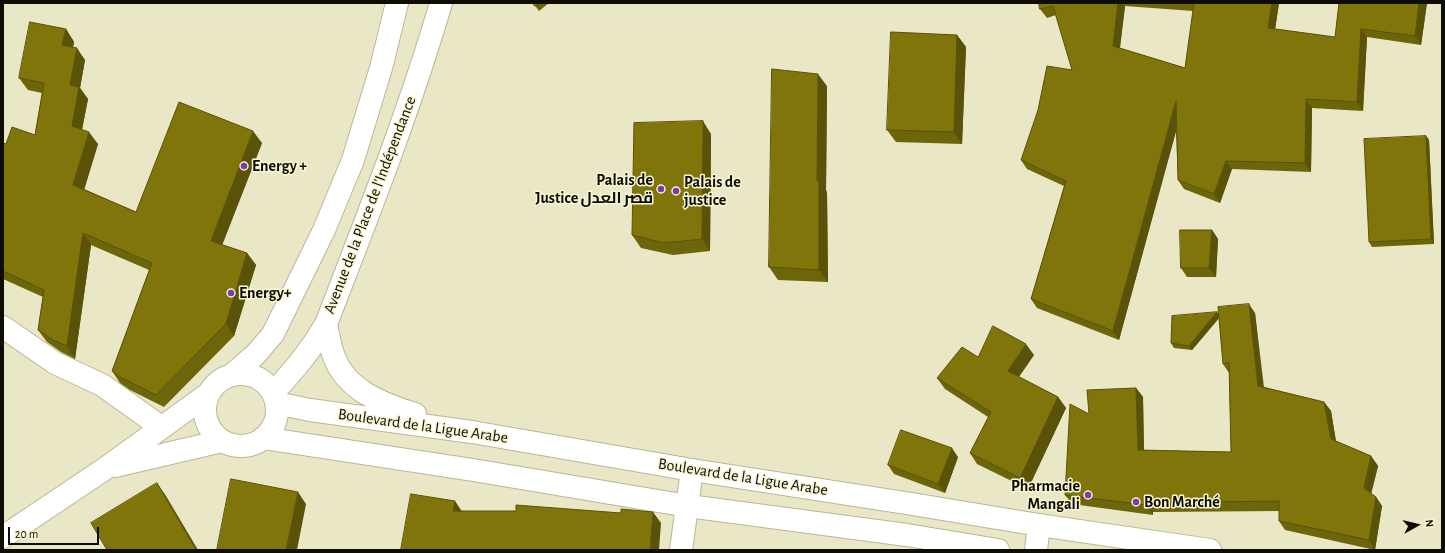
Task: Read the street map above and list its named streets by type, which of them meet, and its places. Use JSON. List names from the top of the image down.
{
  "streets": {
    "main road": ["Avenue de la Place de l'Indépendance", "Boulevard de la Ligue Arabe"]
  },
  "crossings": [
    ["Avenue de la Place de l'Indépendance", "Boulevard de la Ligue Arabe"]
  ],
  "places": [
    "Energy +",
    "Palais de Justice قصر العدل",
    "Palais de justice",
    "Energy+",
    "Pharmacie Mangali",
    "Bon Marché"
  ],
  "scale_bar": "20 m",
  "north": "right"
}
